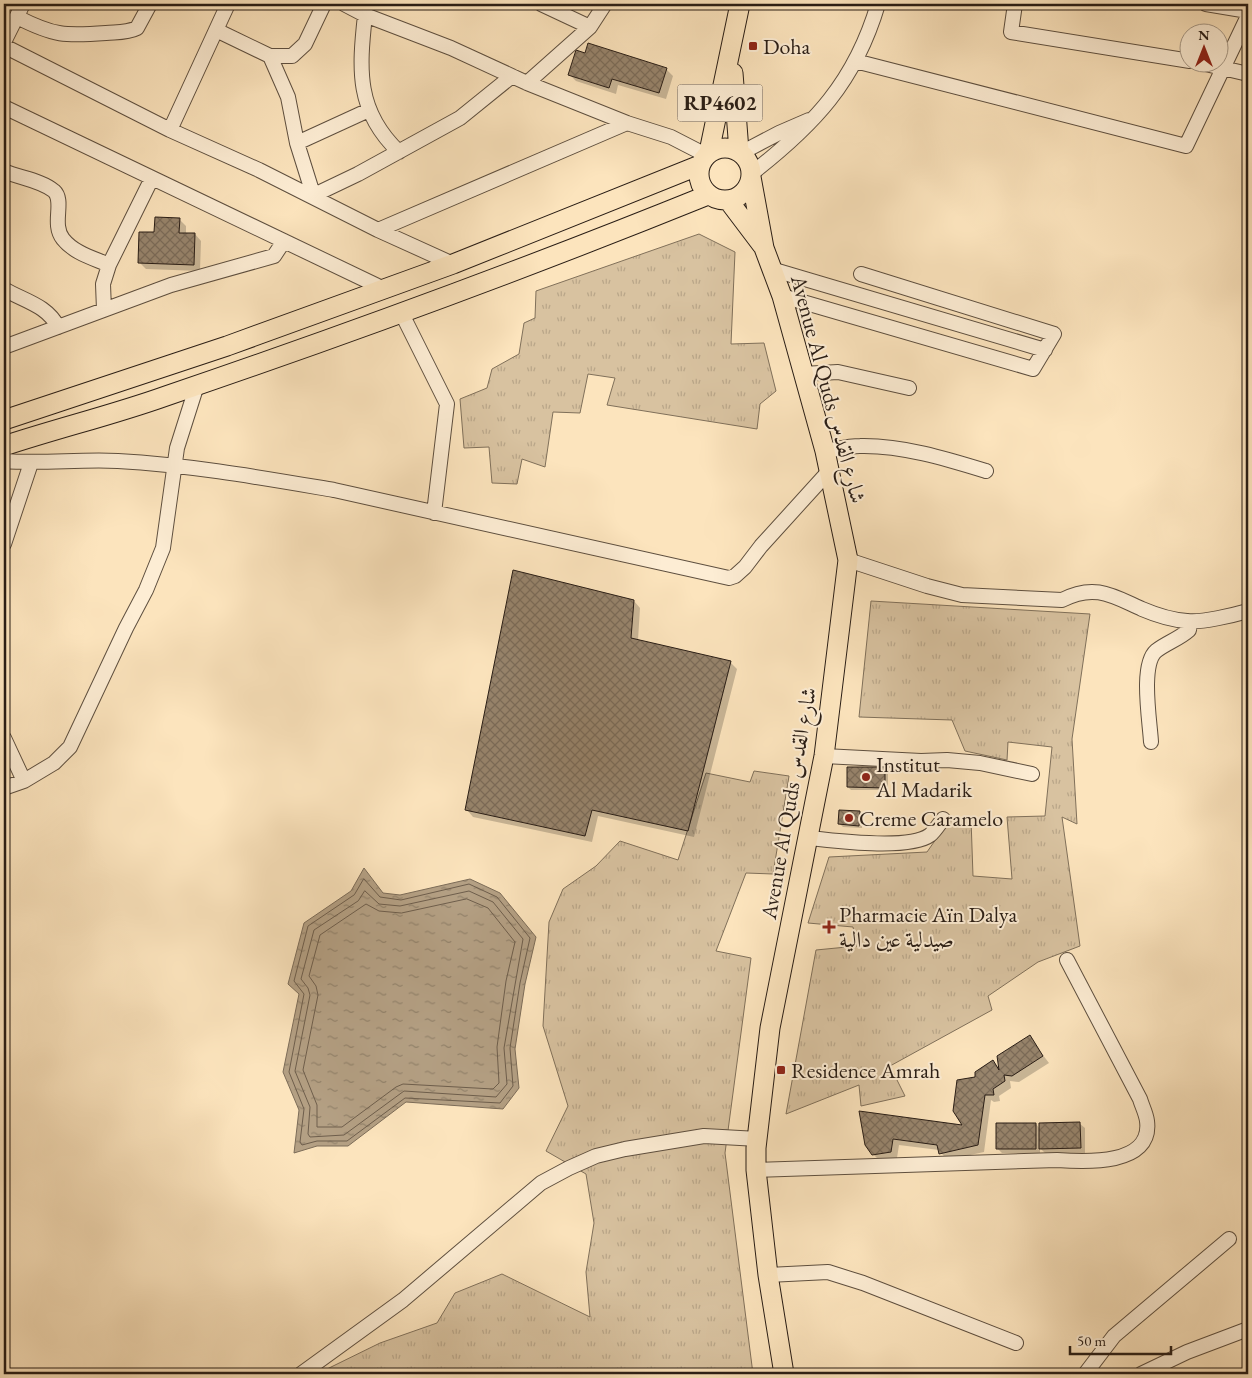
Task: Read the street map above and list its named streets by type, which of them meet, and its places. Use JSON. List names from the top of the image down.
{
  "streets": {
    "main road": ["RP4602", "Avenue Al Quds شارع القدس"]
  },
  "crossings": [
    ["RP4602", "Avenue Al Quds شارع القدس"]
  ],
  "places": {
    "transit": ["Doha", "Residence Amrah"],
    "other": ["Institut Al Madarik", "Creme Caramelo"],
    "health": ["Pharmacie Aïn Dalya صيدلية عين دالية"]
  },
  "scale_bar": "50 m",
  "north": "top"
}
